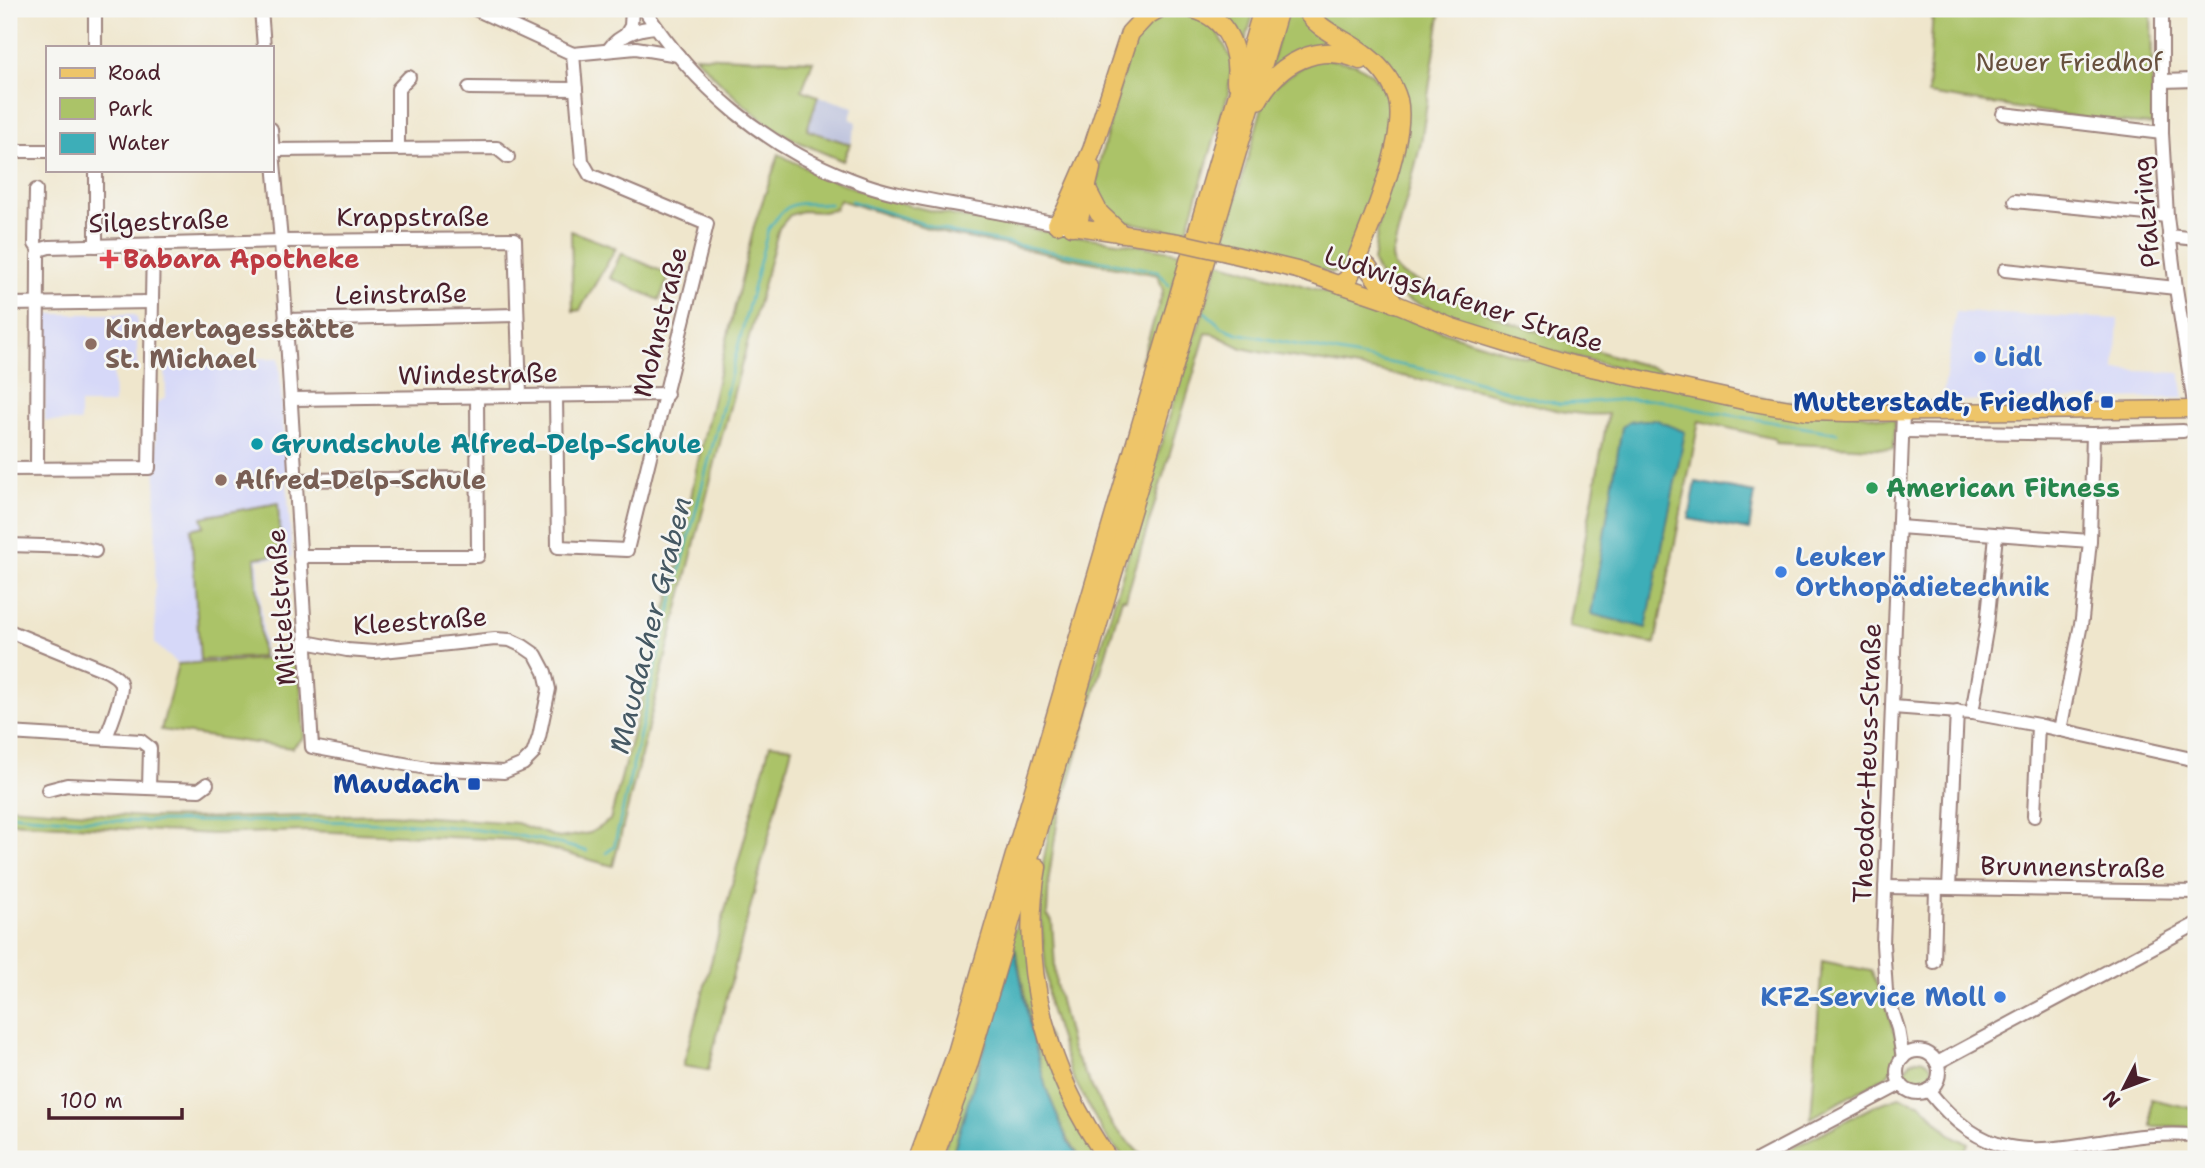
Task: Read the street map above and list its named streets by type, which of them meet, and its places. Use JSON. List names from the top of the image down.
{
  "streets": {
    "main road": ["Ludwigshafener Straße"],
    "street": [
      "Pfalzring",
      "Krappstraße",
      "Silgestraße",
      "Leinstraße",
      "Mohnstraße",
      "Windestraße",
      "Mittelstraße",
      "Kleestraße",
      "Theodor-Heuss-Straße",
      "Brunnenstraße"
    ]
  },
  "crossings": [
    ["Pfalzring", "Ludwigshafener Straße"],
    ["Krappstraße", "Silgestraße"],
    ["Krappstraße", "Leinstraße"],
    ["Krappstraße", "Windestraße"],
    ["Krappstraße", "Mittelstraße"],
    ["Silgestraße", "Mittelstraße"],
    ["Leinstraße", "Mittelstraße"],
    ["Ludwigshafener Straße", "Theodor-Heuss-Straße"],
    ["Mohnstraße", "Windestraße"],
    ["Windestraße", "Mittelstraße"],
    ["Mittelstraße", "Kleestraße"],
    ["Theodor-Heuss-Straße", "Brunnenstraße"]
  ],
  "water": ["Maudacher Graben"],
  "parks": ["Neuer Friedhof"],
  "places": {
    "health": ["Babara Apotheke"],
    "other": [
      "Kindertagesstätte St. Michael",
      "Lidl",
      "Grundschule Alfred-Delp-Schule",
      "Alfred-Delp-Schule",
      "American Fitness",
      "Leuker Orthopädietechnik",
      "KFZ-Service Moll"
    ],
    "transit": ["Mutterstadt, Friedhof", "Maudach"]
  },
  "legend": ["Road", "Park", "Water"],
  "scale_bar": "100 m",
  "north": "bottom left"
}
